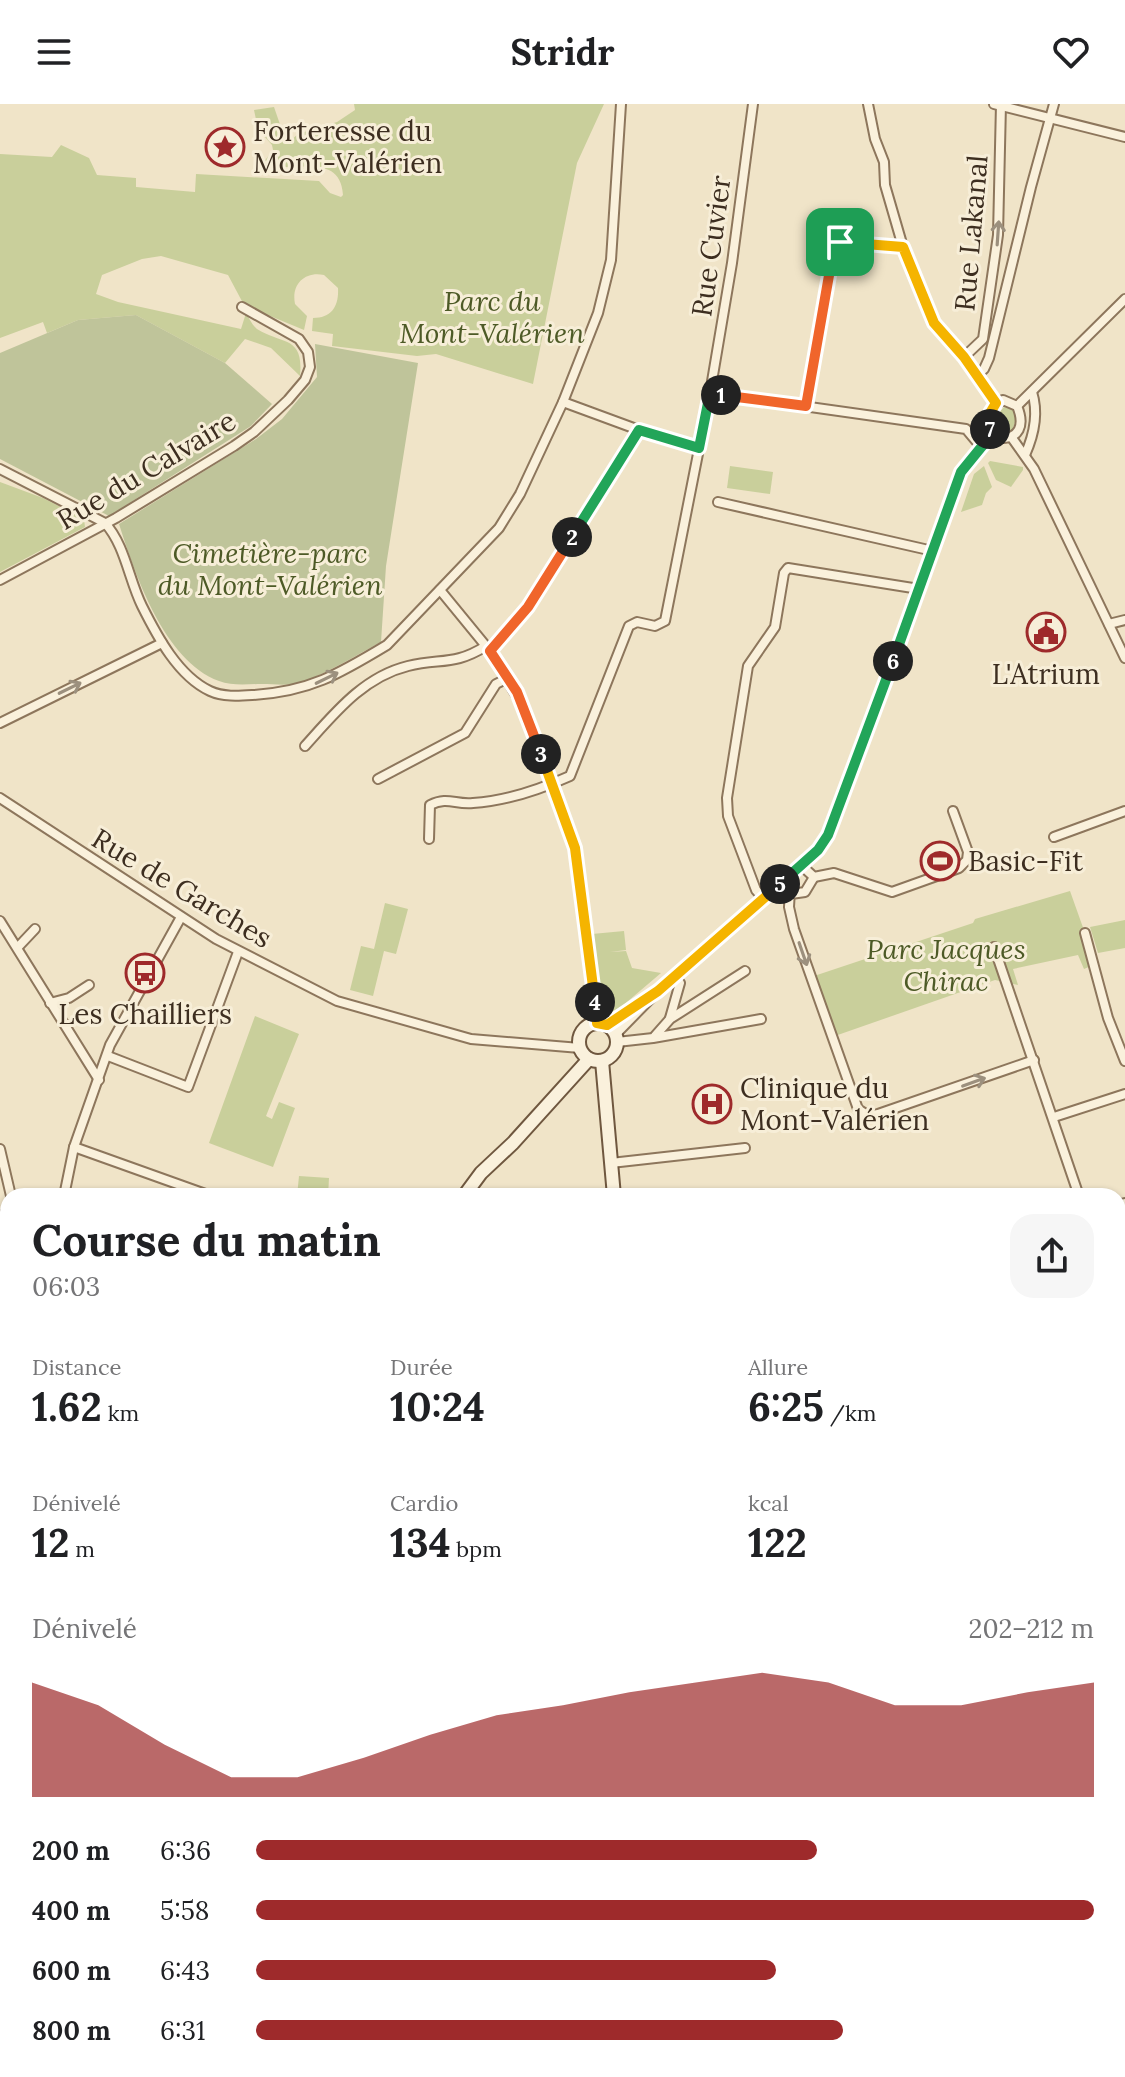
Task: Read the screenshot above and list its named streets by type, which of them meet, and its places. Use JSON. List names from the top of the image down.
{
  "streets": {
    "street": [
      "Rue Lakanal",
      "Rue Cuvier",
      "Rue du Calvaire",
      "Rue de Garches"
    ]
  },
  "parks": ["Parc du Mont-Valérien", "Cimetière-parc du Mont-Valérien", "Parc Jacques Chirac"],
  "places": {
    "place": ["Forteresse du Mont-Valérien"],
    "public building": ["L'Atrium"],
    "sports": ["Basic-Fit"],
    "bus stop": ["Les Chailliers"],
    "hospital": ["Clinique du Mont-Valérien"]
  },
  "page": {
    "header": "Stridr",
    "pins": [
      "1",
      "7",
      "2",
      "6",
      "3",
      "5",
      "4"
    ],
    "heading": ["Course du matin", "06:03"],
    "stats": [
      ["Distance", "1.62 km"],
      ["Durée", "10:24"],
      ["Allure", "6:25 /km"],
      ["Dénivelé", "12 m"],
      ["Cardio", "134 bpm"],
      ["kcal", "122"]
    ],
    "chart": ["Dénivelé", "202–212 m"],
    "list": [
      {
        "name": "200 m",
        "note": "6:36"
      },
      {
        "name": "400 m",
        "note": "5:58"
      },
      {
        "name": "600 m",
        "note": "6:43"
      },
      {
        "name": "800 m",
        "note": "6:31"
      }
    ]
  }
}
